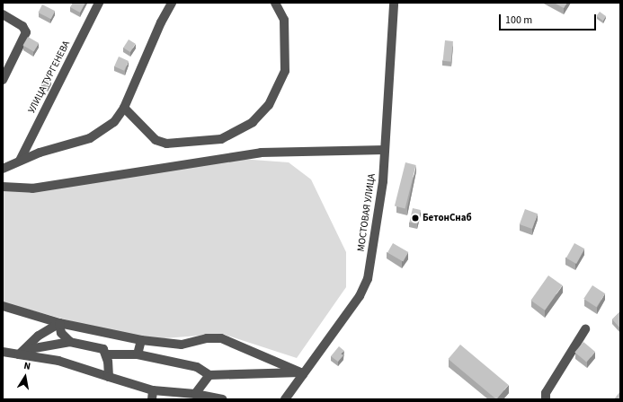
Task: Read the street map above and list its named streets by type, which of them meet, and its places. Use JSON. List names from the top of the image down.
{
  "streets": {
    "street": ["УЛИЦА ТУРГЕНЕВА", "МОСТОВАЯ УЛИЦА"]
  },
  "places": ["БетонСнаб"],
  "scale_bar": "100 m",
  "north": "top"
}
